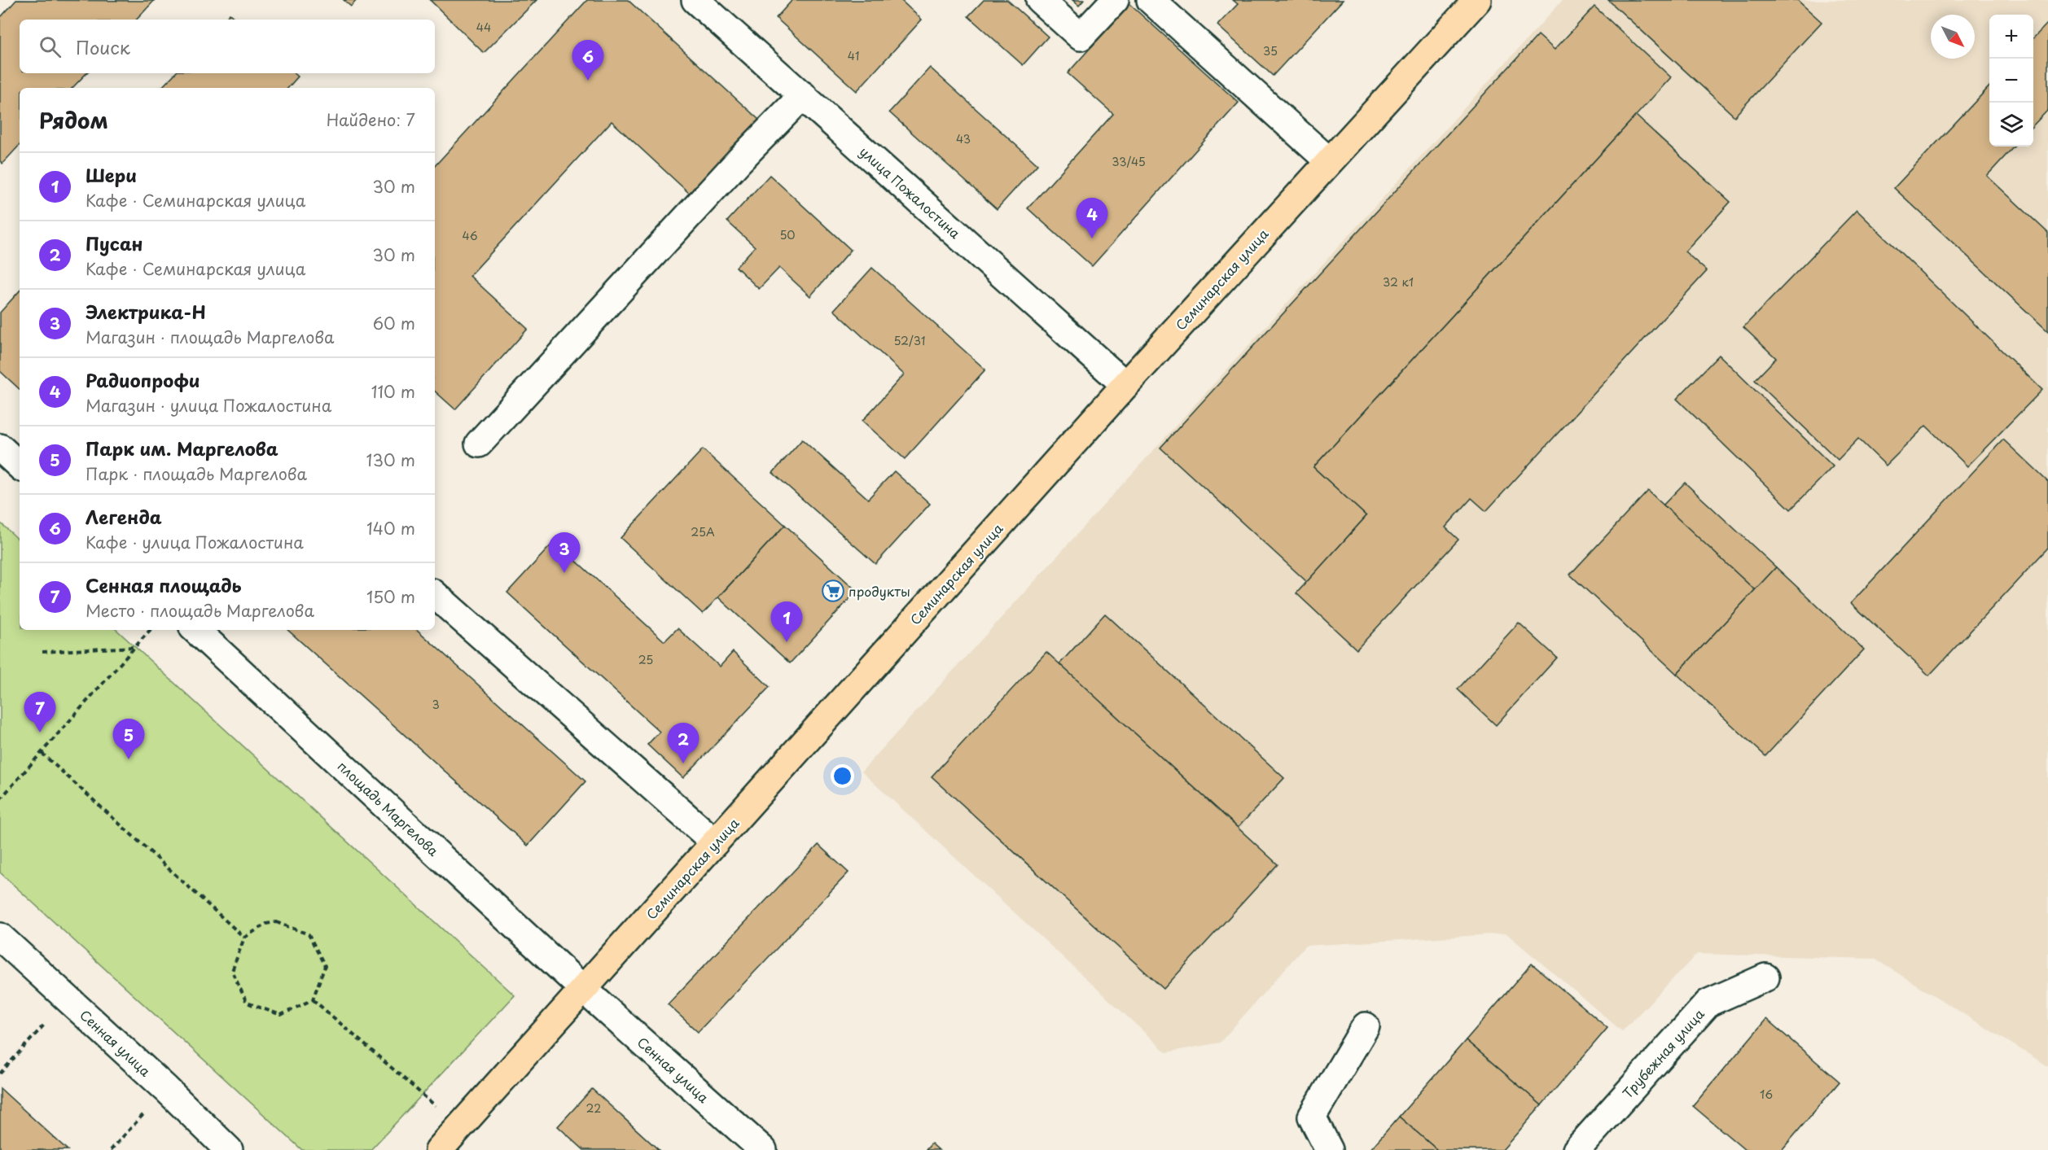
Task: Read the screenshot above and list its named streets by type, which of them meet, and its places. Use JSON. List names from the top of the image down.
{
  "streets": {
    "main road": ["Семинарская улица"],
    "street": [
      "улица Пожалостина",
      "площадь Маргелова",
      "Сенная улица",
      "Трубежная улица"
    ]
  },
  "crossings": [
    ["улица Пожалостина", "Семинарская улица"],
    ["Семинарская улица", "площадь Маргелова"],
    ["Семинарская улица", "Сенная улица"],
    ["площадь Маргелова", "Сенная улица"]
  ],
  "places": {
    "supermarket": ["продукты"]
  },
  "house_numbers": [
    "44",
    "35",
    "41",
    "43",
    "33/45",
    "50",
    "46",
    "32 к1",
    "52/31",
    "25А",
    "25",
    "3",
    "16",
    "22"
  ],
  "north": "bottom right",
  "page": {
    "map_buttons": ["+", "−"],
    "search": "Поиск",
    "pins": [
      "6",
      "4",
      "3",
      "1",
      "7",
      "5",
      "2"
    ],
    "heading": ["Рядом", "Найдено: 7"],
    "list": [
      {
        "mark": "1",
        "name": "Шери",
        "note": "Кафе · Семинарская улица",
        "value": "30 m"
      },
      {
        "mark": "2",
        "name": "Пусан",
        "note": "Кафе · Семинарская улица",
        "value": "30 m"
      },
      {
        "mark": "3",
        "name": "Электрика-Н",
        "note": "Магазин · площадь Маргелова",
        "value": "60 m"
      },
      {
        "mark": "4",
        "name": "Радиопрофи",
        "note": "Магазин · улица Пожалостина",
        "value": "110 m"
      },
      {
        "mark": "5",
        "name": "Парк им. Маргелова",
        "note": "Парк · площадь Маргелова",
        "value": "130 m"
      },
      {
        "mark": "6",
        "name": "Легенда",
        "note": "Кафе · улица Пожалостина",
        "value": "140 m"
      },
      {
        "mark": "7",
        "name": "Сенная площадь",
        "note": "Место · площадь Маргелова",
        "value": "150 m"
      }
    ]
  }
}
